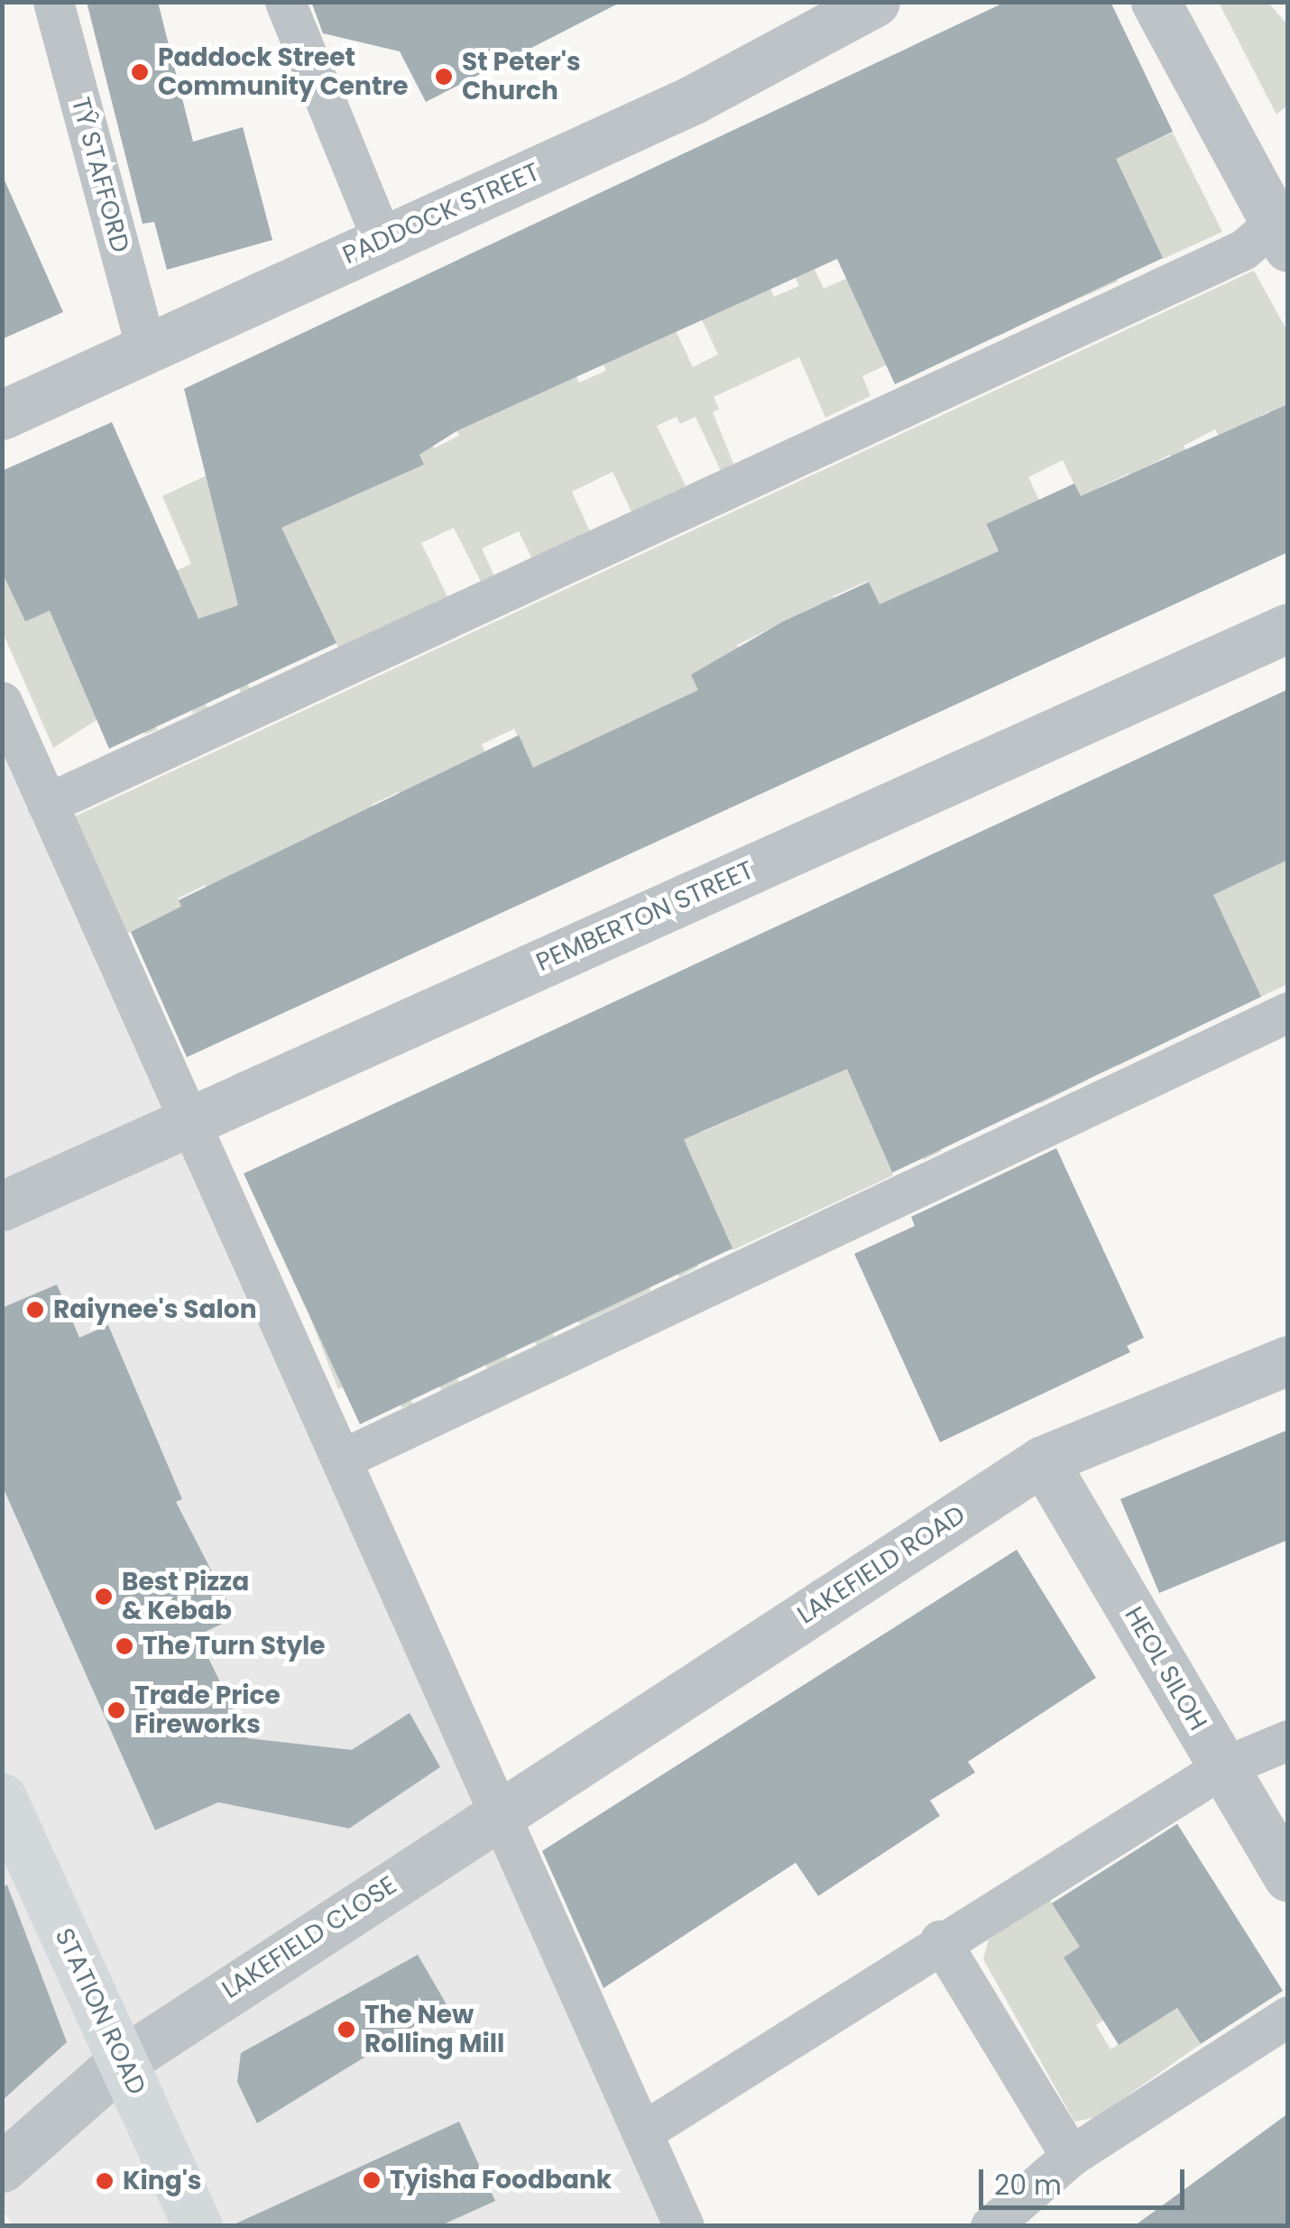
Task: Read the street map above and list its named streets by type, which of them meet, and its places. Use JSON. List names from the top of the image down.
{
  "streets": {
    "main road": ["STATION ROAD"],
    "street": [
      "PADDOCK STREET",
      "PEMBERTON STREET",
      "LAKEFIELD ROAD",
      "HEOL SILOH",
      "LAKEFIELD CLOSE"
    ],
    "lane": ["TŶ STAFFORD"]
  },
  "crossings": [
    ["TŶ STAFFORD", "PADDOCK STREET"],
    ["LAKEFIELD ROAD", "HEOL SILOH"],
    ["LAKEFIELD ROAD", "LAKEFIELD CLOSE"],
    ["LAKEFIELD CLOSE", "STATION ROAD"]
  ],
  "places": [
    "Paddock Street Community Centre",
    "St Peter's Church",
    "Raiynee's Salon",
    "Best Pizza & Kebab",
    "The Turn Style",
    "Trade Price Fireworks",
    "The New Rolling Mill",
    "Tyisha Foodbank",
    "King's"
  ],
  "scale_bar": "20 m"
}
